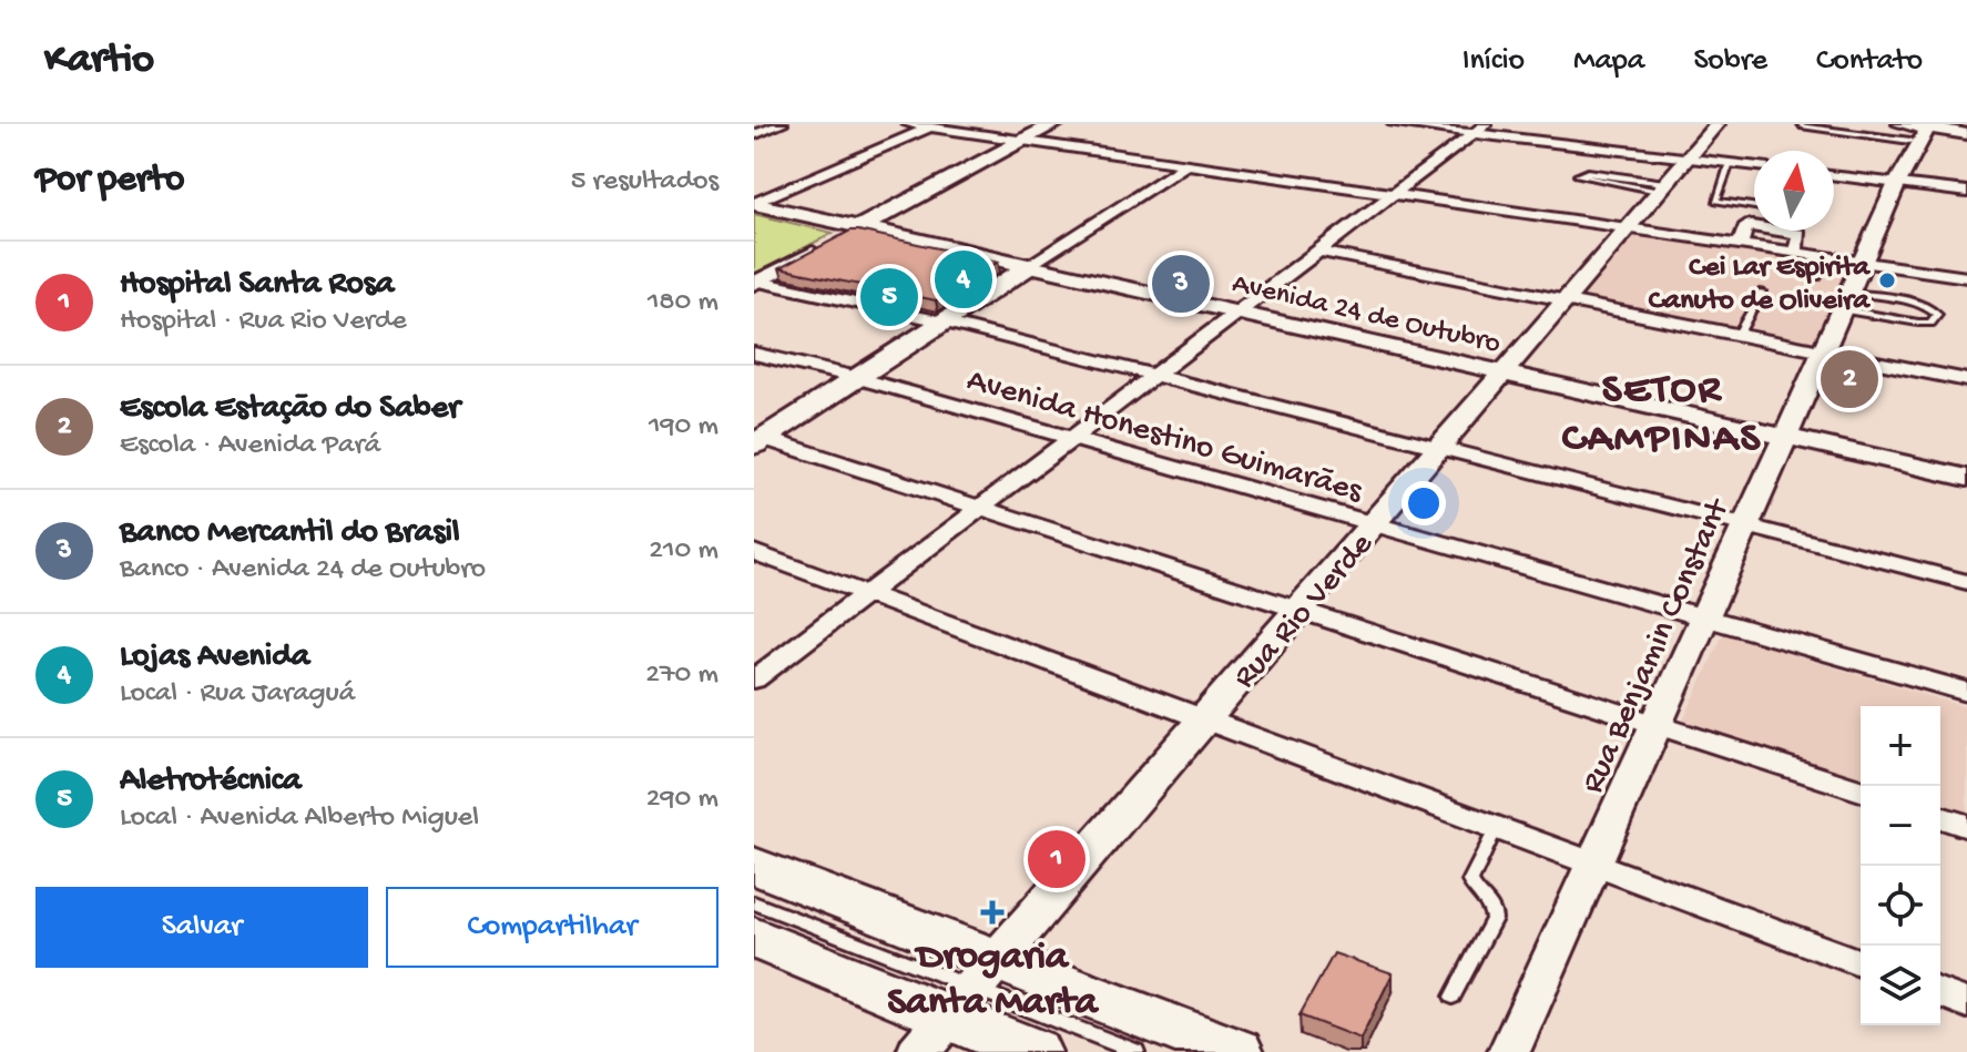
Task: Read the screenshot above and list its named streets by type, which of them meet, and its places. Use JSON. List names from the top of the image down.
{
  "streets": {
    "main road": ["Avenida 24 de Outubro"],
    "street": ["Avenida Honestino Guimarães", "Rua Rio Verde", "Rua Benjamin Constant"]
  },
  "crossings": [
    ["Avenida 24 de Outubro", "Rua Rio Verde"],
    ["Avenida 24 de Outubro", "Rua Benjamin Constant"],
    ["Avenida Honestino Guimarães", "Rua Rio Verde"],
    ["Avenida Honestino Guimarães", "Rua Benjamin Constant"]
  ],
  "districts": ["SETOR CAMPINAS"],
  "places": {
    "other": ["Cei Lar Espirita Canuto de Oliveira"],
    "health": ["Drogaria Santa Marta"]
  },
  "north": "top",
  "page": {
    "header": "Kartio",
    "nav": [
      "Início",
      "Mapa",
      "Sobre",
      "Contato"
    ],
    "heading": ["Por perto", "5 resultados"],
    "list": [
      {
        "mark": "1",
        "name": "Hospital Santa Rosa",
        "note": "Hospital · Rua Rio Verde",
        "value": "180 m"
      },
      {
        "mark": "2",
        "name": "Escola Estação do Saber",
        "note": "Escola · Avenida Pará",
        "value": "190 m"
      },
      {
        "mark": "3",
        "name": "Banco Mercantil do Brasil",
        "note": "Banco · Avenida 24 de Outubro",
        "value": "210 m"
      },
      {
        "mark": "4",
        "name": "Lojas Avenida",
        "note": "Local · Rua Jaraguá",
        "value": "270 m"
      },
      {
        "mark": "5",
        "name": "Aletrotécnica",
        "note": "Local · Avenida Alberto Miguel",
        "value": "290 m"
      }
    ],
    "pins": [
      "4",
      "3",
      "5",
      "2",
      "1"
    ],
    "map_buttons": ["+", "−"],
    "buttons": ["Salvar", "Compartilhar"]
  }
}
